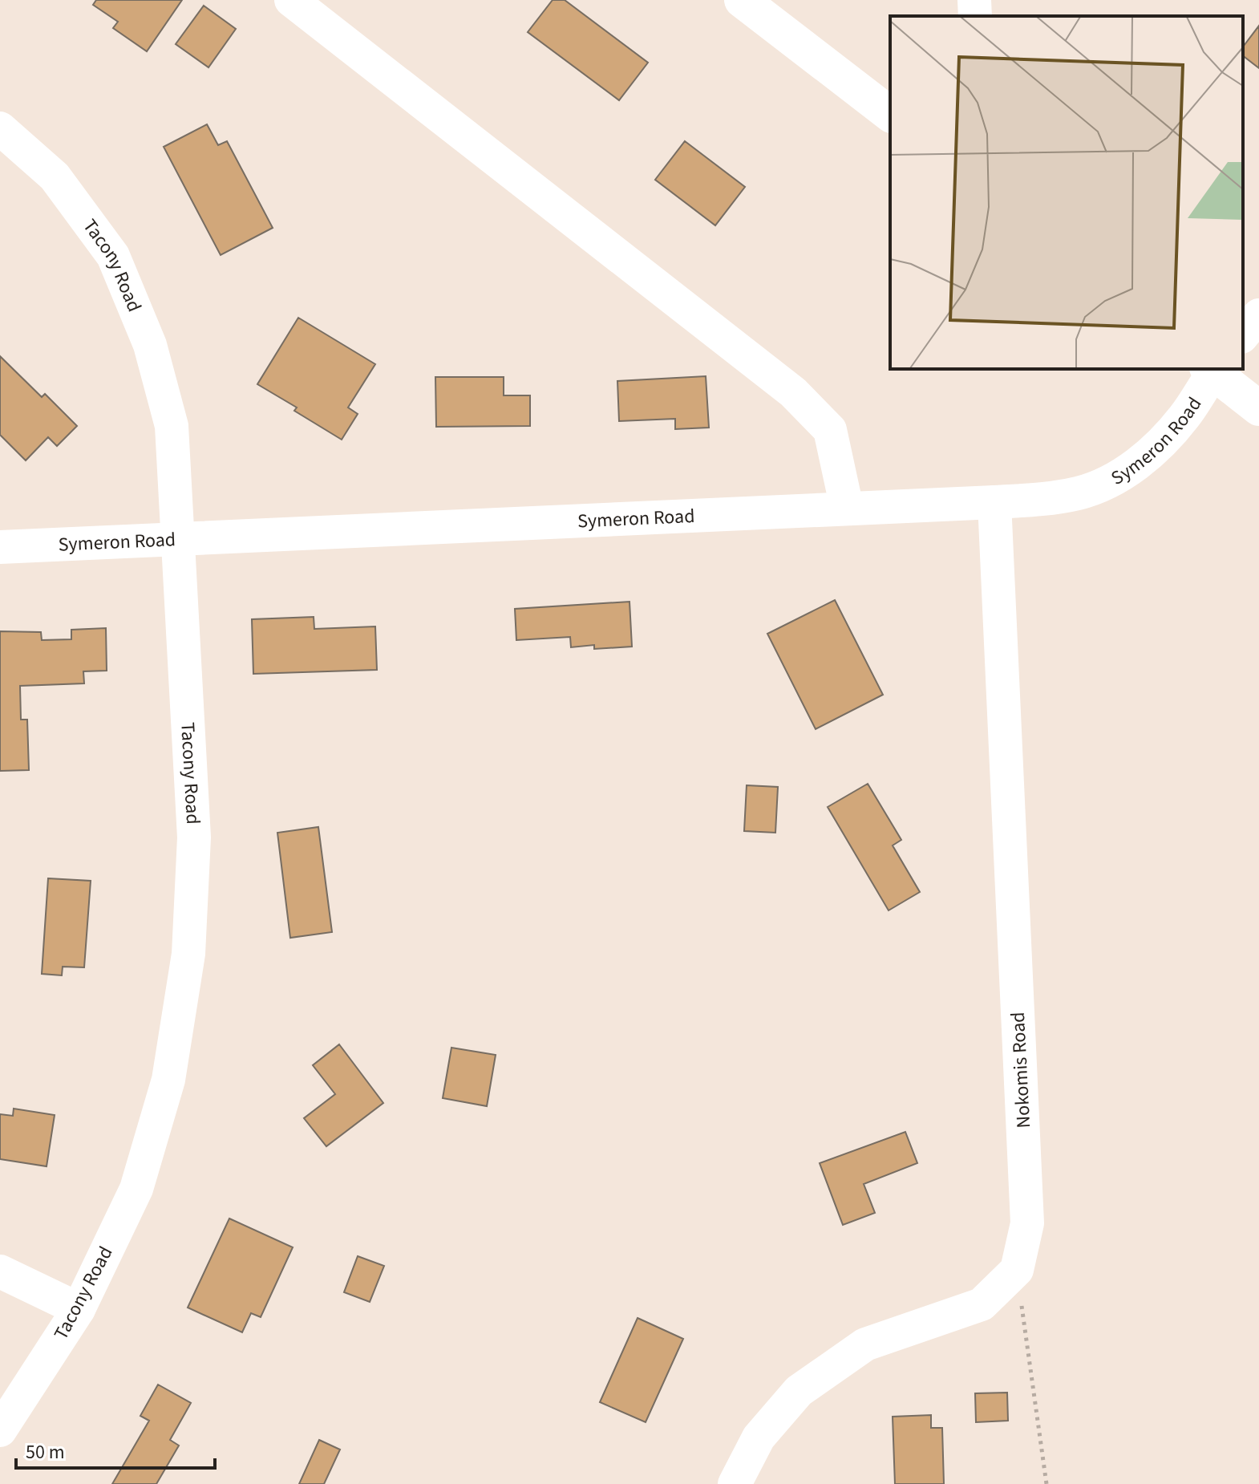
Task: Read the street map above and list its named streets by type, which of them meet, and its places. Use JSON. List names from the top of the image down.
{
  "streets": {
    "street": ["Tacony Road", "Symeron Road", "Nokomis Road"]
  },
  "crossings": [
    ["Tacony Road", "Symeron Road"],
    ["Symeron Road", "Nokomis Road"]
  ],
  "scale_bar": "50 m"
}
